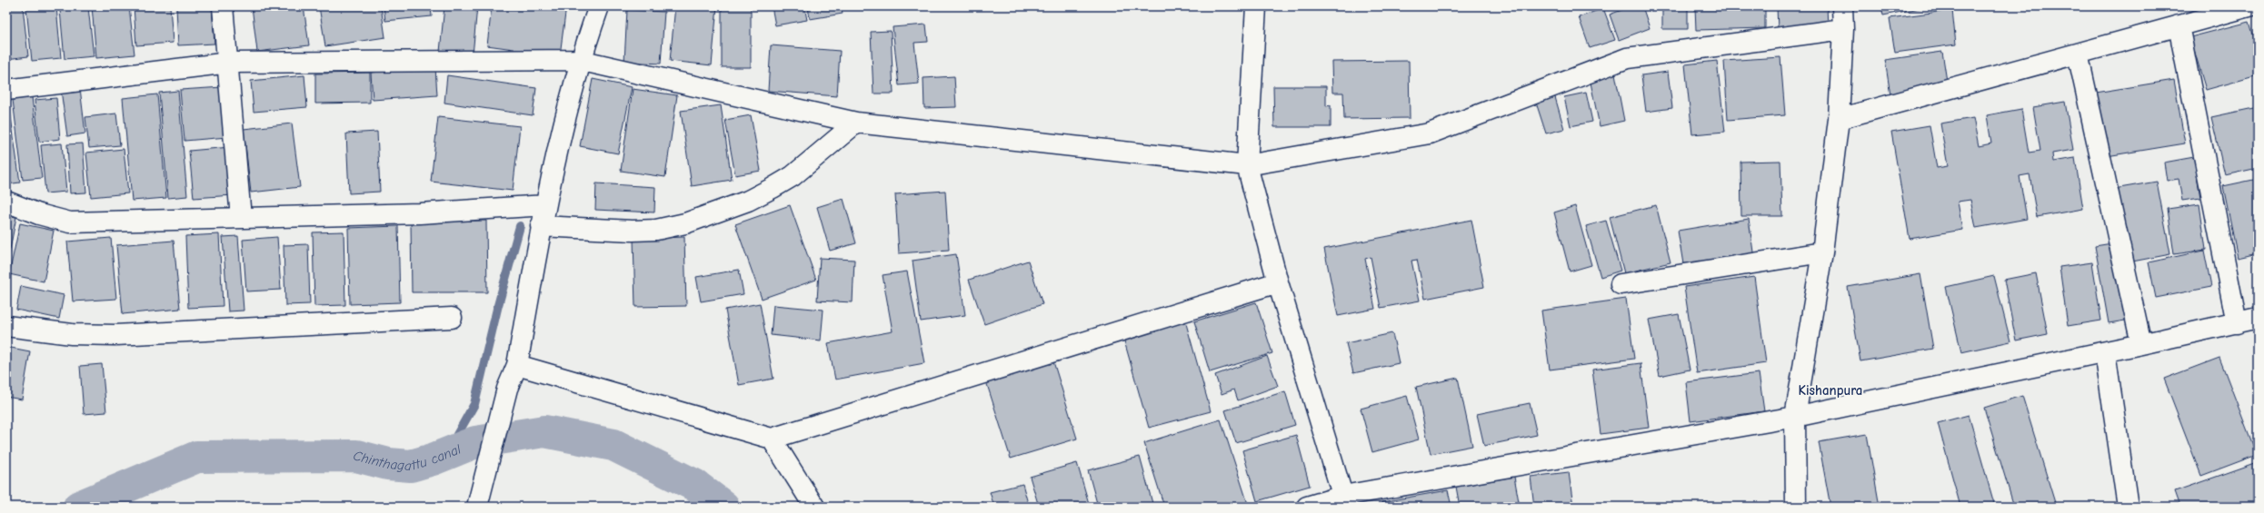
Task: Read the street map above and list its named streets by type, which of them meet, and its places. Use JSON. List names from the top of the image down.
{
  "districts": ["Kishanpura"],
  "water": ["Chinthagattu canal"]
}
